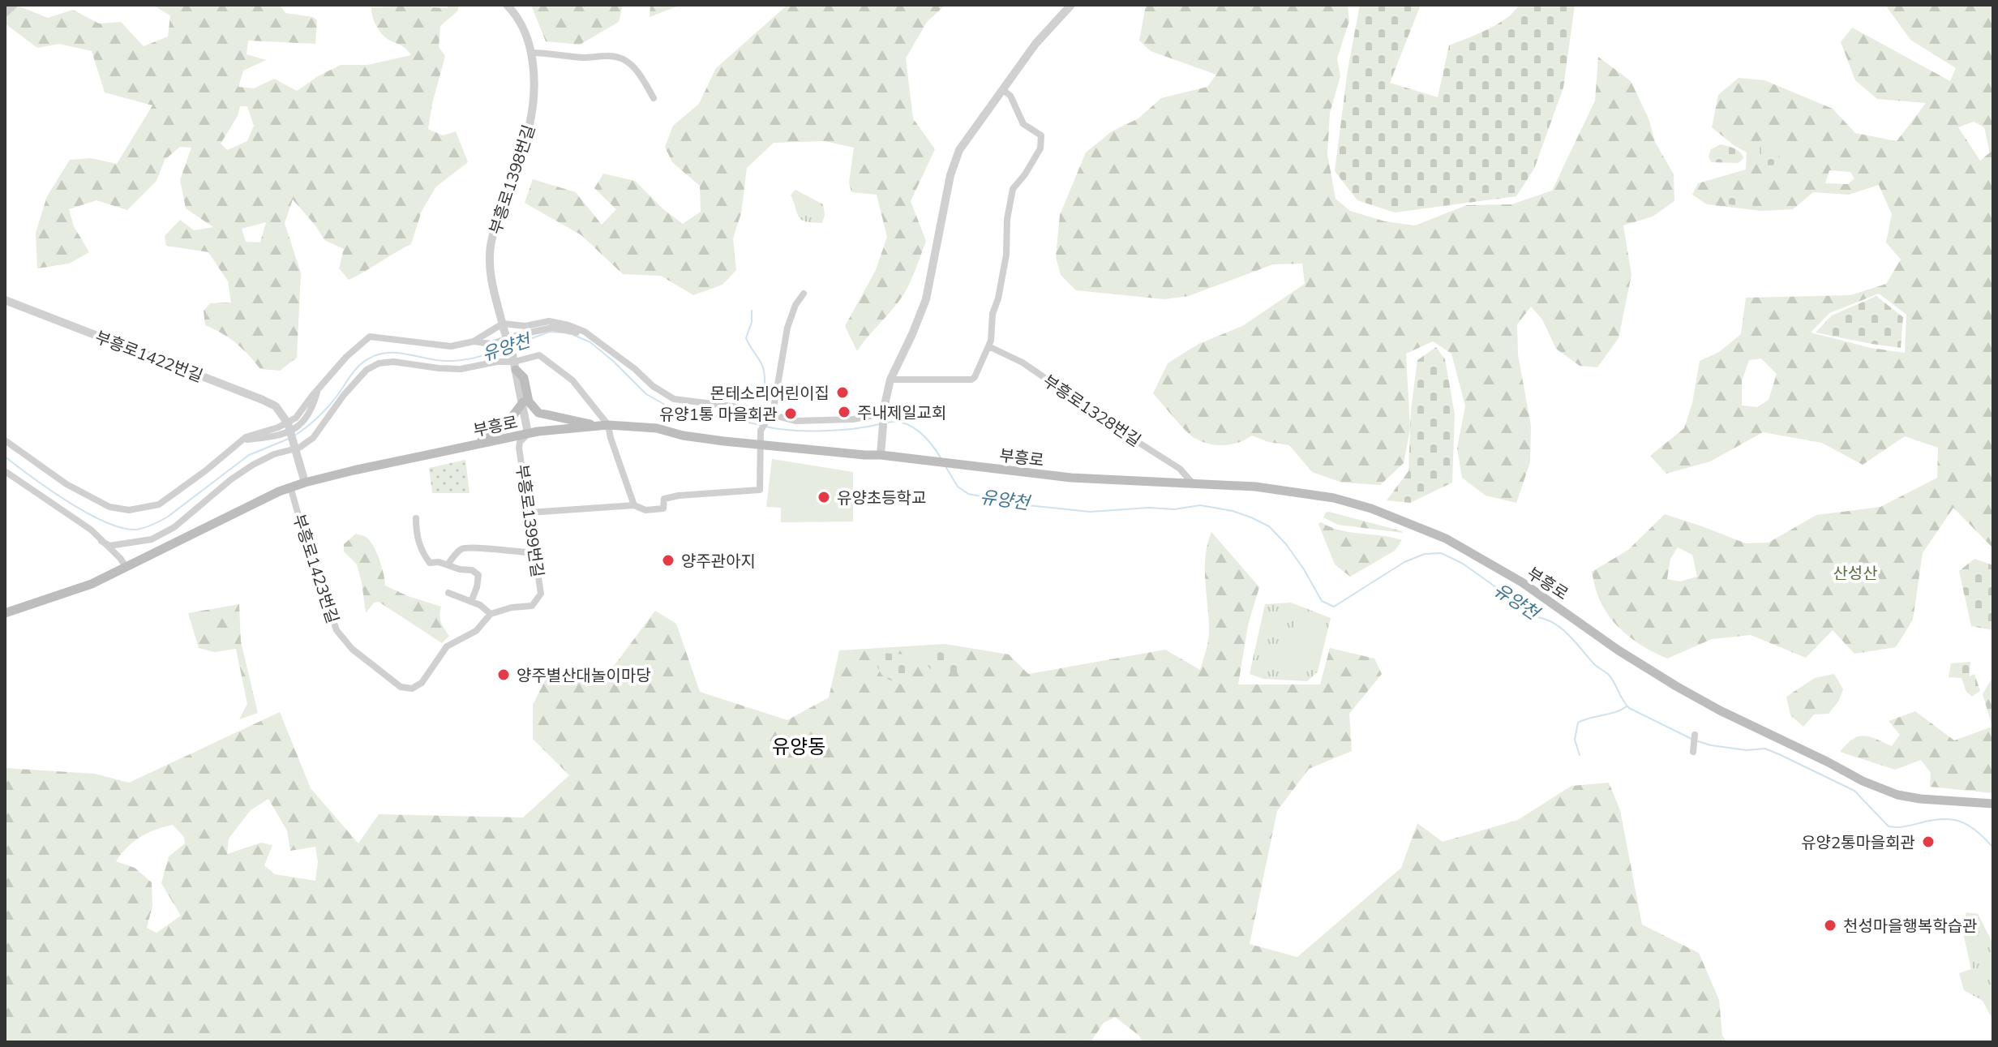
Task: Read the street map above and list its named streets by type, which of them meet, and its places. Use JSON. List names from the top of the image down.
{
  "streets": {
    "main road": ["부흥로"],
    "street": [
      "부흥로1398번길",
      "부흥로1422번길",
      "부흥로1328번길",
      "부흥로1399번길",
      "부흥로1423번길"
    ]
  },
  "crossings": [
    ["부흥로1398번길", "부흥로"],
    ["부흥로1398번길", "부흥로1399번길"],
    ["부흥로1328번길", "부흥로"],
    ["부흥로", "부흥로1399번길"],
    ["부흥로", "부흥로1423번길"],
    ["부흥로1399번길", "부흥로1423번길"]
  ],
  "districts": ["유양동"],
  "water": ["유양천"],
  "parks": ["산성산"],
  "places": [
    "몬테소리어린이집",
    "주내제일교회",
    "유양1통 마을회관",
    "유양초등학교",
    "양주관아지",
    "양주별산대놀이마당",
    "유양2통마을회관",
    "천성마을행복학습관"
  ]
}
